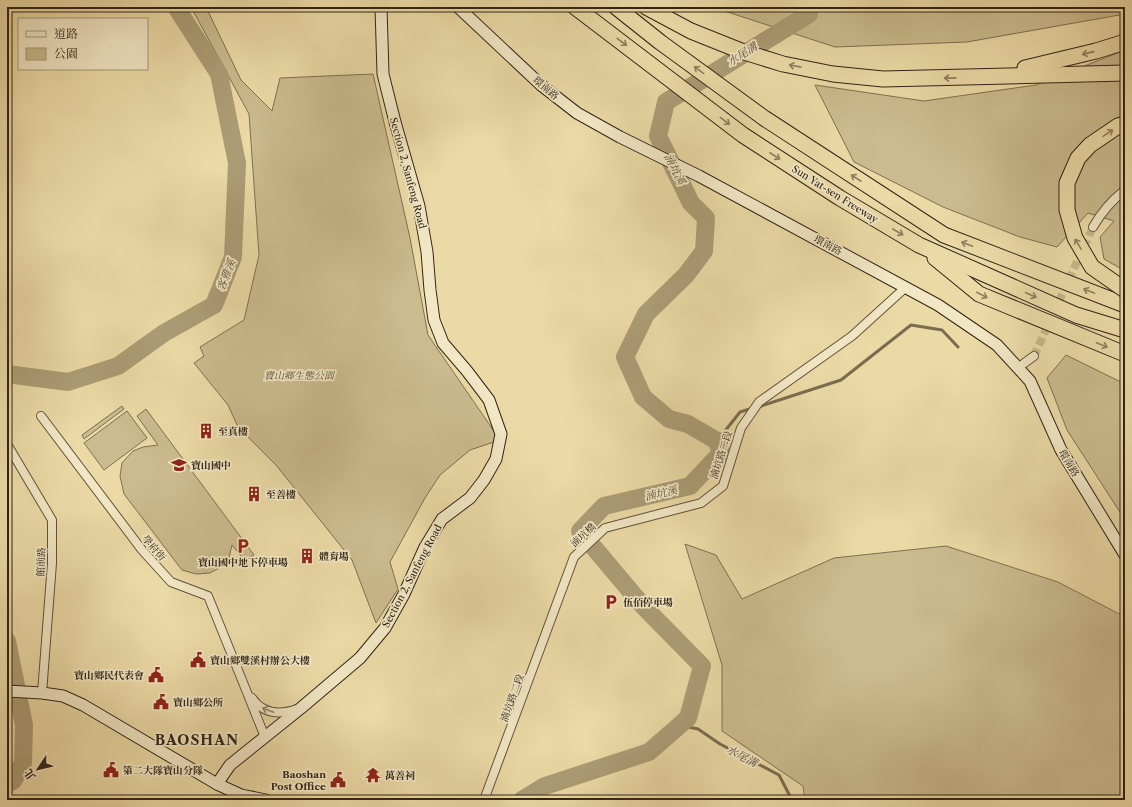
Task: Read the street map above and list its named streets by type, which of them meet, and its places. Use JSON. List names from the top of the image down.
{
  "streets": {
    "highway": ["Sun Yat-sen Freeway"],
    "street": [
      "環南路",
      "Section 2, Sanfeng Road",
      "湳坑路二段",
      "湳坑橋",
      "學府街",
      "館前路"
    ]
  },
  "crossings": [
    ["環南路", "湳坑路二段"],
    ["Section 2, Sanfeng Road", "學府街"],
    ["湳坑路二段", "湳坑橋"]
  ],
  "districts": ["BAOSHAN"],
  "water": ["水尾溝", "湳坑溪", "客雅溪"],
  "parks": ["寶山鄉生態公園"],
  "places": {
    "building": ["至真樓", "至善樓", "體育場"],
    "school or university": ["寶山國中"],
    "parking": ["寶山國中地下停車場", "伍佰停車場"],
    "public building": [
      "寶山鄉雙溪村辦公大樓",
      "寶山鄉民代表會",
      "寶山鄉公所",
      "第二大隊寶山分隊",
      "Baoshan Post Office"
    ],
    "temple": ["萬善祠"]
  },
  "legend": ["道路", "公園"],
  "north": "bottom left"
}
